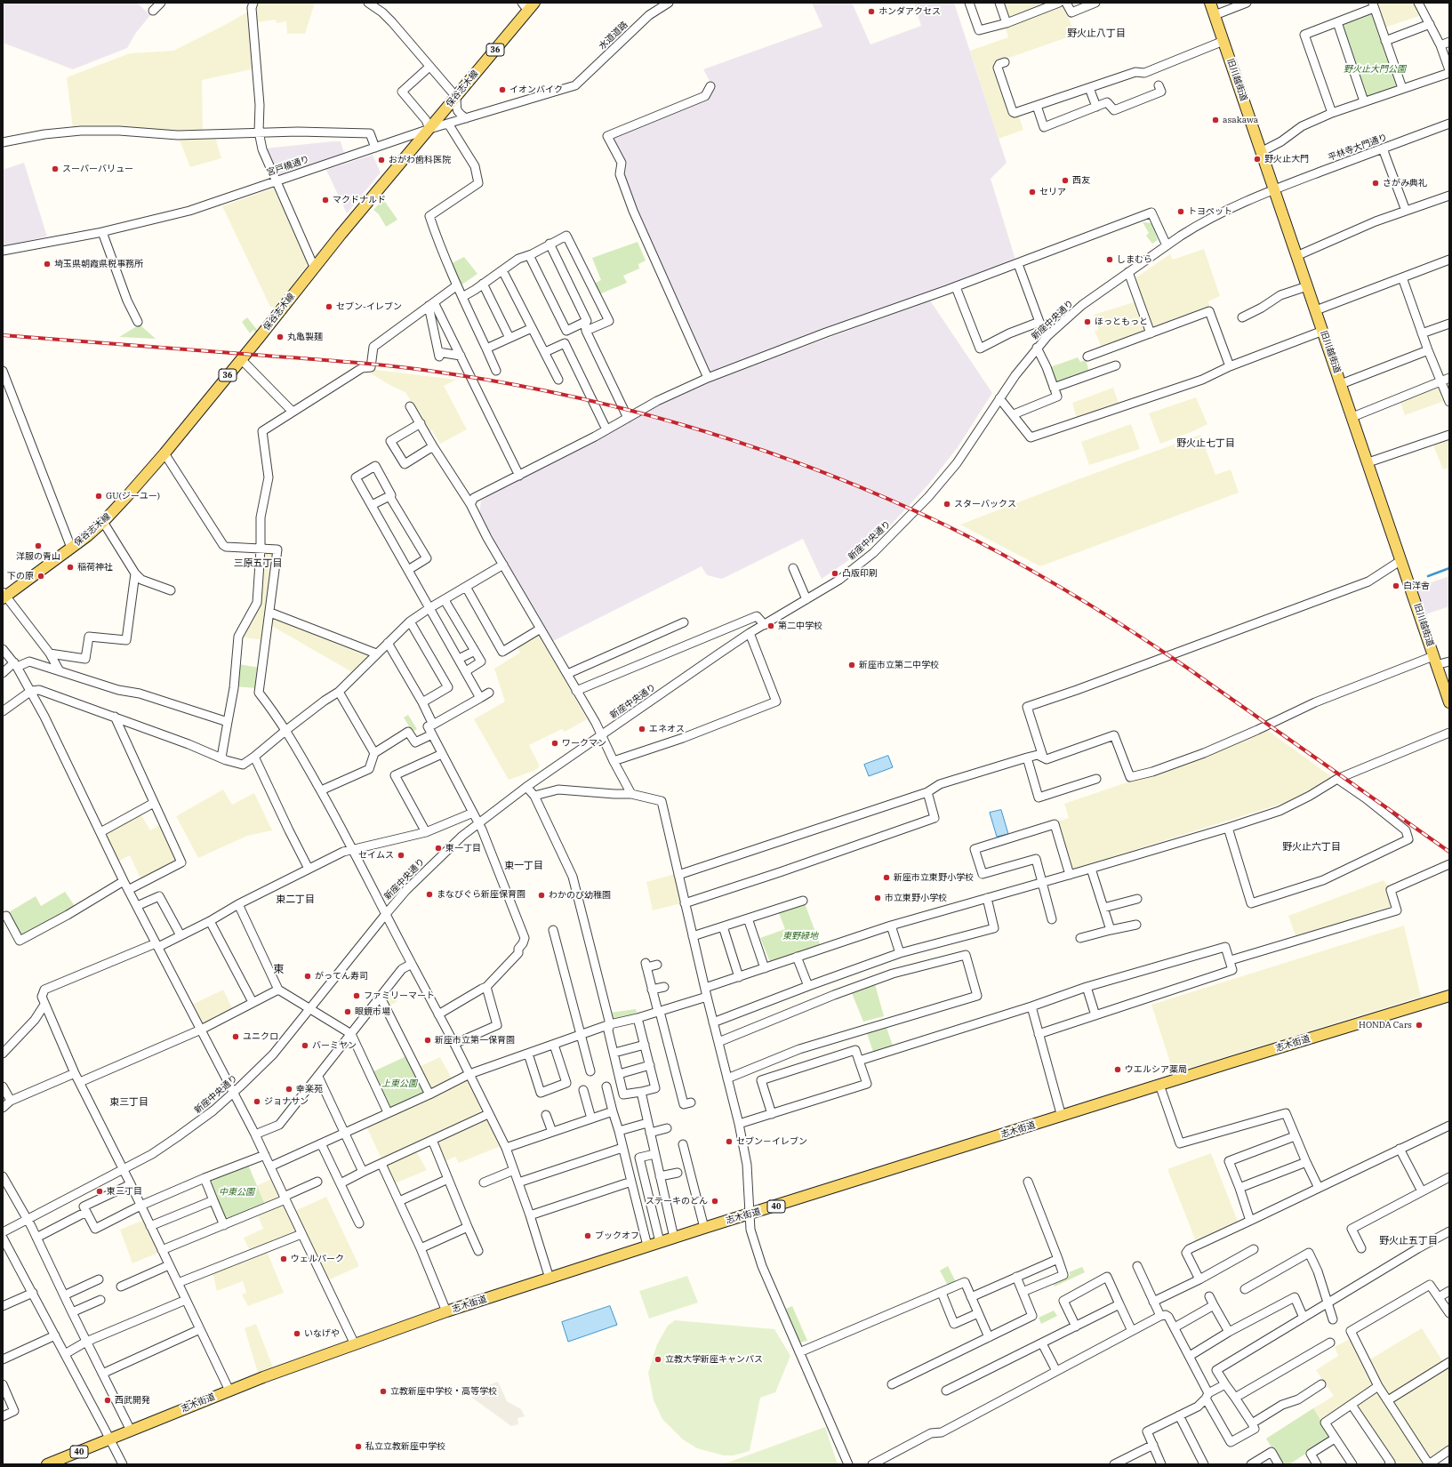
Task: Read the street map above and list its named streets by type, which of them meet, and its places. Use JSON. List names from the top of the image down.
{
  "streets": {
    "main road": [
      "36",
      "旧川越街道",
      "保谷志木線",
      "志木街道",
      "40"
    ],
    "street": [
      "水道道路",
      "平林寺大門通り",
      "宮戸橋通り",
      "新座中央通り"
    ]
  },
  "crossings": [
    ["水道道路", "宮戸橋通り"],
    ["旧川越街道", "平林寺大門通り"],
    ["旧川越街道", "新座中央通り"],
    ["保谷志木線", "宮戸橋通り"],
    ["平林寺大門通り", "新座中央通り"]
  ],
  "districts": [
    "野火止八丁目",
    "野火止七丁目",
    "三原五丁目",
    "野火止六丁目",
    "東一丁目",
    "東二丁目",
    "東",
    "東三丁目",
    "野火止五丁目"
  ],
  "parks": [
    "野火止大門公園",
    "東野緑地",
    "上東公園",
    "中東公園"
  ],
  "places": [
    "ホンダアクセス",
    "イオンバイク",
    "asakawa",
    "野火止大門",
    "おがわ歯科医院",
    "スーパーバリュー",
    "西友",
    "さがみ典礼",
    "セリア",
    "マクドナルド",
    "トヨペット",
    "しまむら",
    "埼玉県朝霞県税事務所",
    "セブン-イレブン",
    "ほっともっと",
    "丸亀製麺",
    "GU(ジーユー)",
    "スターバックス",
    "洋服の青山",
    "稲荷神社",
    "凸版印刷",
    "下の原",
    "白洋舎",
    "第二中学校",
    "新座市立第二中学校",
    "エネオス",
    "ワークマン",
    "東一丁目",
    "セイムス",
    "新座市立東野小学校",
    "まなびぐら新座保育園",
    "わかのび幼稚園",
    "市立東野小学校",
    "がってん寿司",
    "ファミリーマート",
    "眼鏡市場",
    "HONDA Cars",
    "ユニクロ",
    "新座市立第一保育園",
    "バーミヤン",
    "ウエルシア薬局",
    "幸楽苑",
    "ジョナサン",
    "セブン－イレブン",
    "東三丁目",
    "ステーキのどん",
    "ブックオフ",
    "ウェルパーク",
    "いなげや",
    "立教大学新座キャンパス",
    "立教新座中学校・高等学校",
    "西武開発",
    "私立立教新座中学校"
  ]
}
